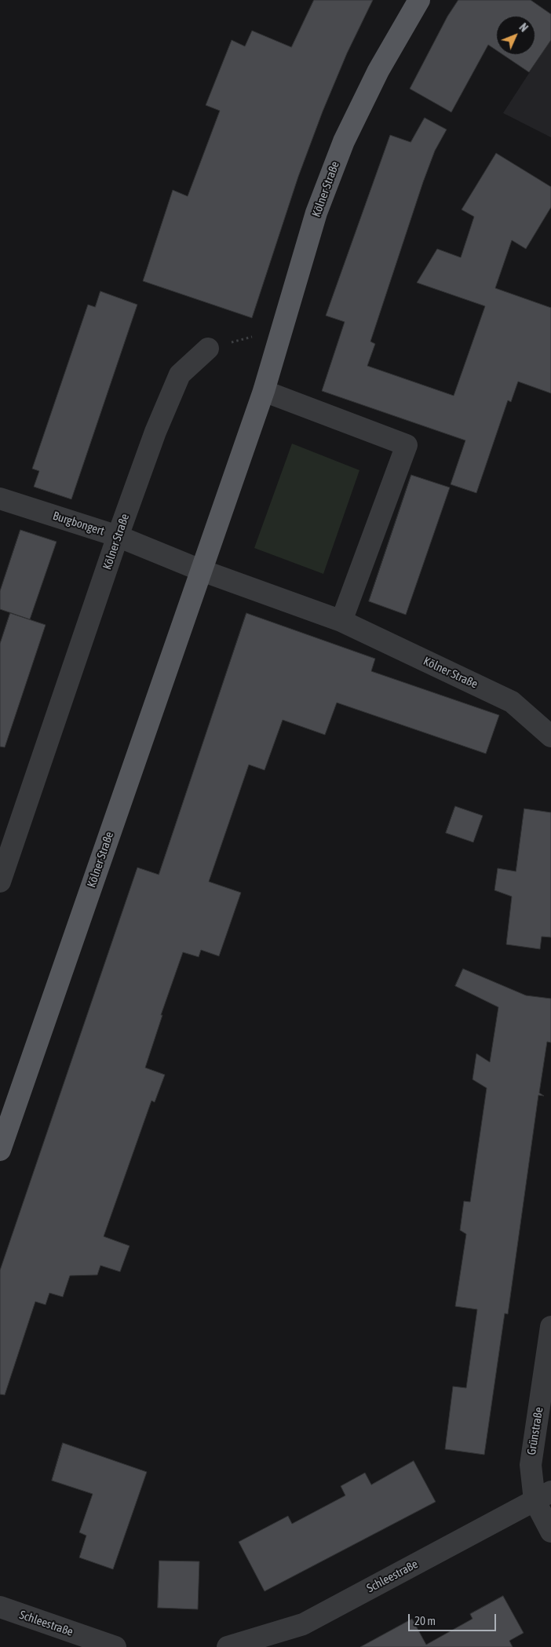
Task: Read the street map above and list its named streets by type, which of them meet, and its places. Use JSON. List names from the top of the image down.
{
  "streets": {
    "main road": ["Kölner Straße"],
    "street": ["Burgbongert", "Grünstraße", "Schleestraße"]
  },
  "crossings": [
    ["Kölner Straße", "Burgbongert"],
    ["Grünstraße", "Schleestraße"]
  ],
  "scale_bar": "20 m",
  "north": "top right"
}
